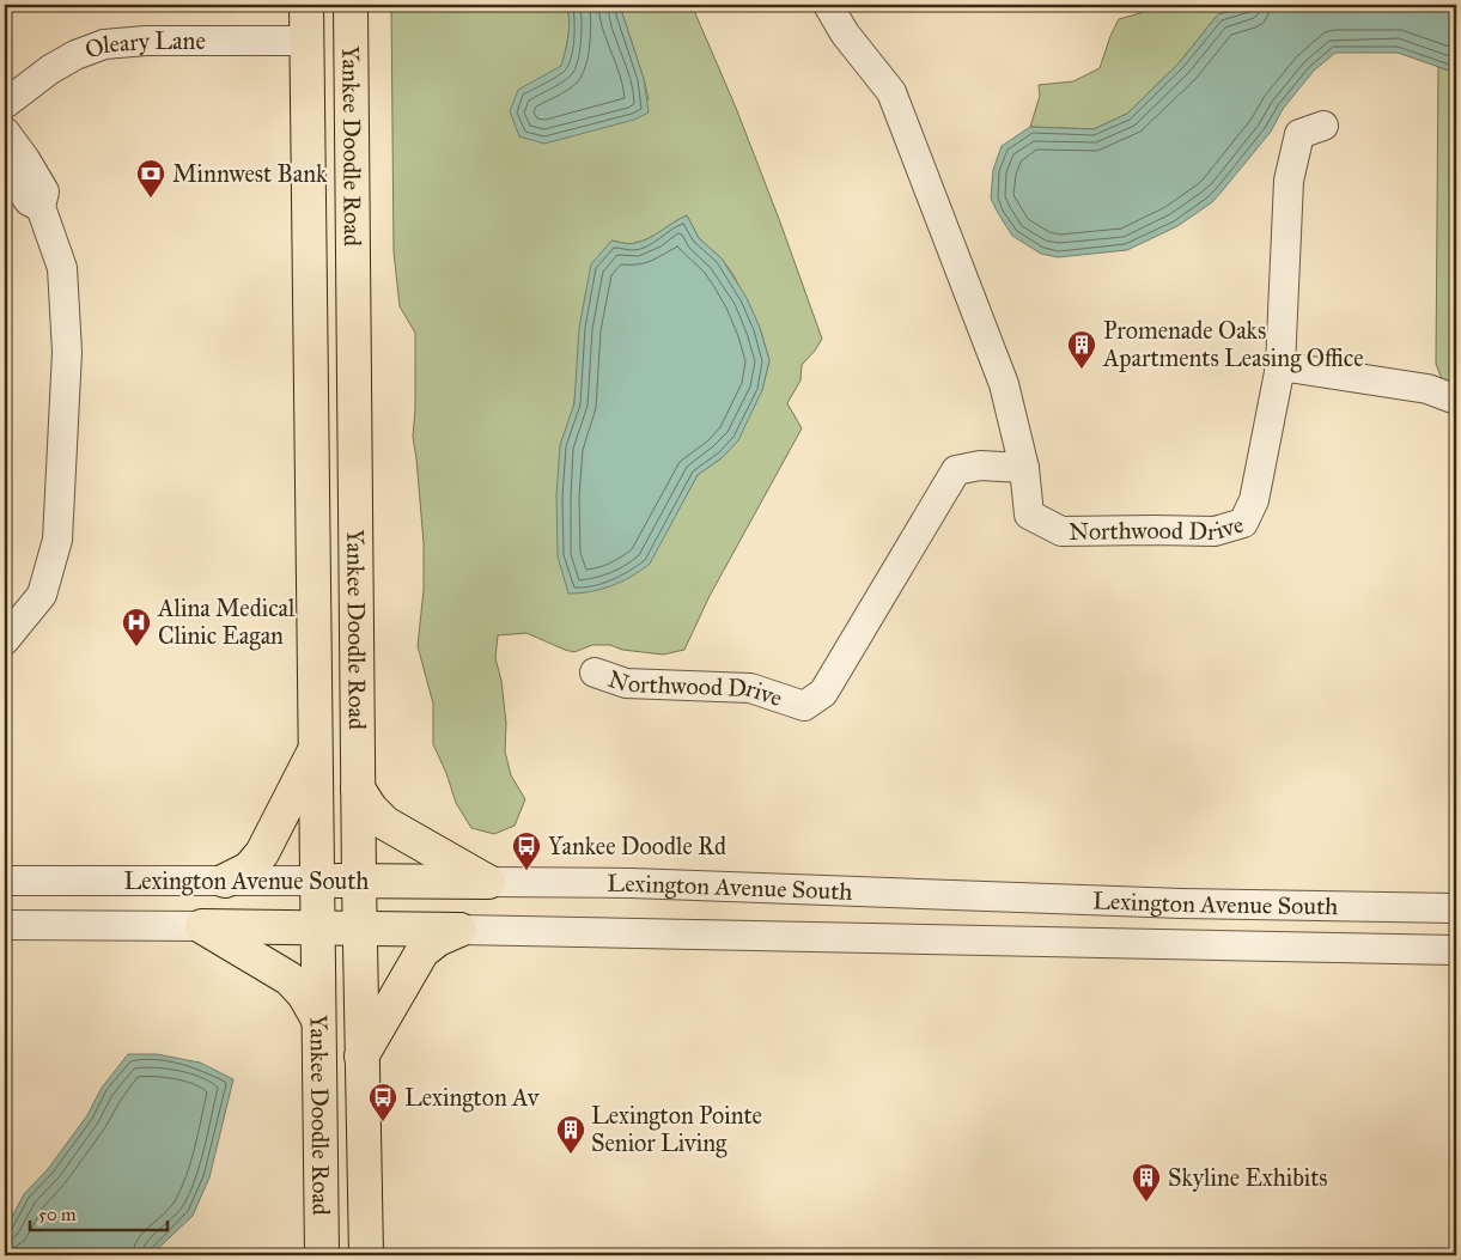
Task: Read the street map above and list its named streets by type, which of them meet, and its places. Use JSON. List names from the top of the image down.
{
  "streets": {
    "main road": ["Yankee Doodle Road", "Lexington Avenue South"],
    "street": ["Oleary Lane", "Northwood Drive"]
  },
  "crossings": [
    ["Oleary Lane", "Yankee Doodle Road"],
    ["Yankee Doodle Road", "Lexington Avenue South"]
  ],
  "places": {
    "bank": ["Minnwest Bank"],
    "building": ["Promenade Oaks Apartments Leasing Office", "Lexington Pointe Senior Living", "Skyline Exhibits"],
    "hospital": ["Alina Medical Clinic Eagan"],
    "bus stop": ["Yankee Doodle Rd", "Lexington Av"]
  },
  "scale_bar": "50 m"
}
